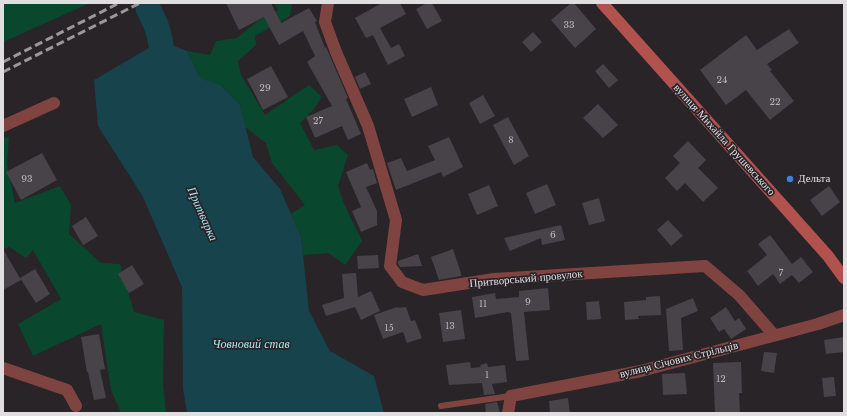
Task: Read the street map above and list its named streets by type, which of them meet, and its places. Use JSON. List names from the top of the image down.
{
  "streets": {
    "street": ["вулиця Михайла Грушевського", "Притворський провулок", "вулиця Січових Стрільців"]
  },
  "crossings": [
    ["Притворський провулок", "вулиця Січових Стрільців"]
  ],
  "water": ["Притварка", "Човновий став"],
  "places": ["Дельта"],
  "house_numbers": [
    "33",
    "24",
    "29",
    "22",
    "27",
    "8",
    "93",
    "6",
    "7",
    "9",
    "11",
    "13",
    "15",
    "1",
    "12"
  ]
}
